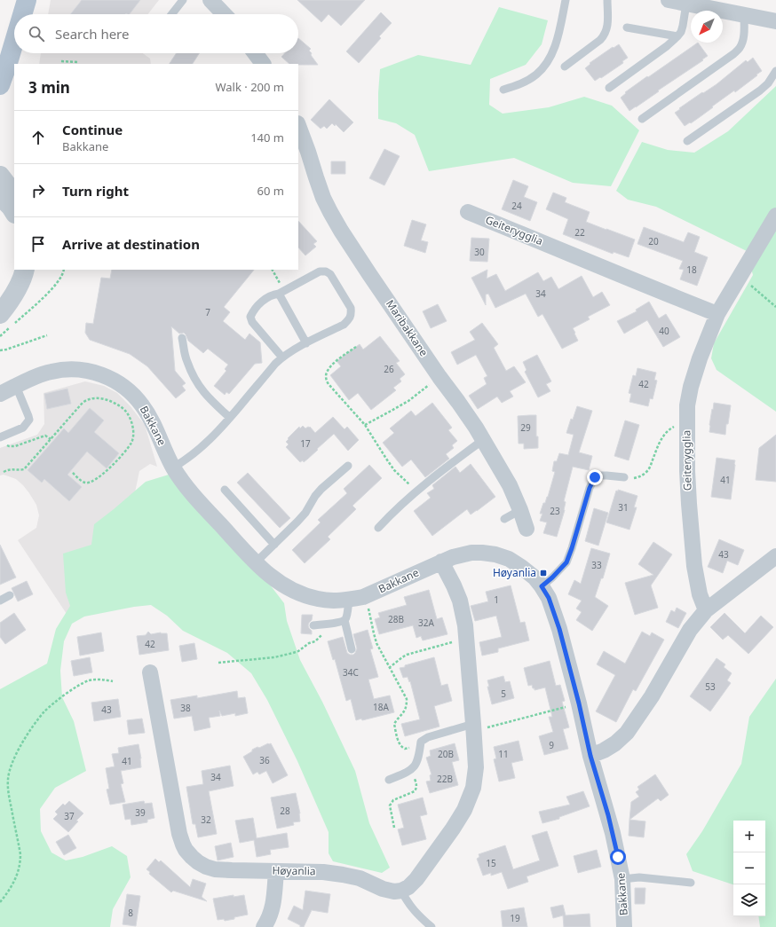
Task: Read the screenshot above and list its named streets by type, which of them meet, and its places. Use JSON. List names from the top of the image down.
{
  "streets": {
    "street": [
      "Geiterygglia",
      "Maribakkane",
      "Bakkane",
      "Høyanlia"
    ]
  },
  "places": {
    "transit": ["Høyanlia"]
  },
  "house_numbers": [
    "24",
    "22",
    "20",
    "30",
    "18",
    "34",
    "7",
    "40",
    "26",
    "42",
    "29",
    "17",
    "41",
    "31",
    "23",
    "43",
    "33",
    "1",
    "28B",
    "32A",
    "42",
    "34C",
    "53",
    "5",
    "18A",
    "38",
    "43",
    "9",
    "20B",
    "11",
    "36",
    "41",
    "34",
    "22B",
    "28",
    "39",
    "37",
    "32",
    "15",
    "8",
    "19"
  ],
  "north": "bottom left",
  "page": {
    "search": "Search here",
    "heading": ["3 min", "Walk · 200 m"],
    "list": [
      ["Continue", "Bakkane", "140 m"],
      ["Turn right", "60 m"],
      "Arrive at destination"
    ],
    "map_buttons": ["+", "−"]
  }
}
